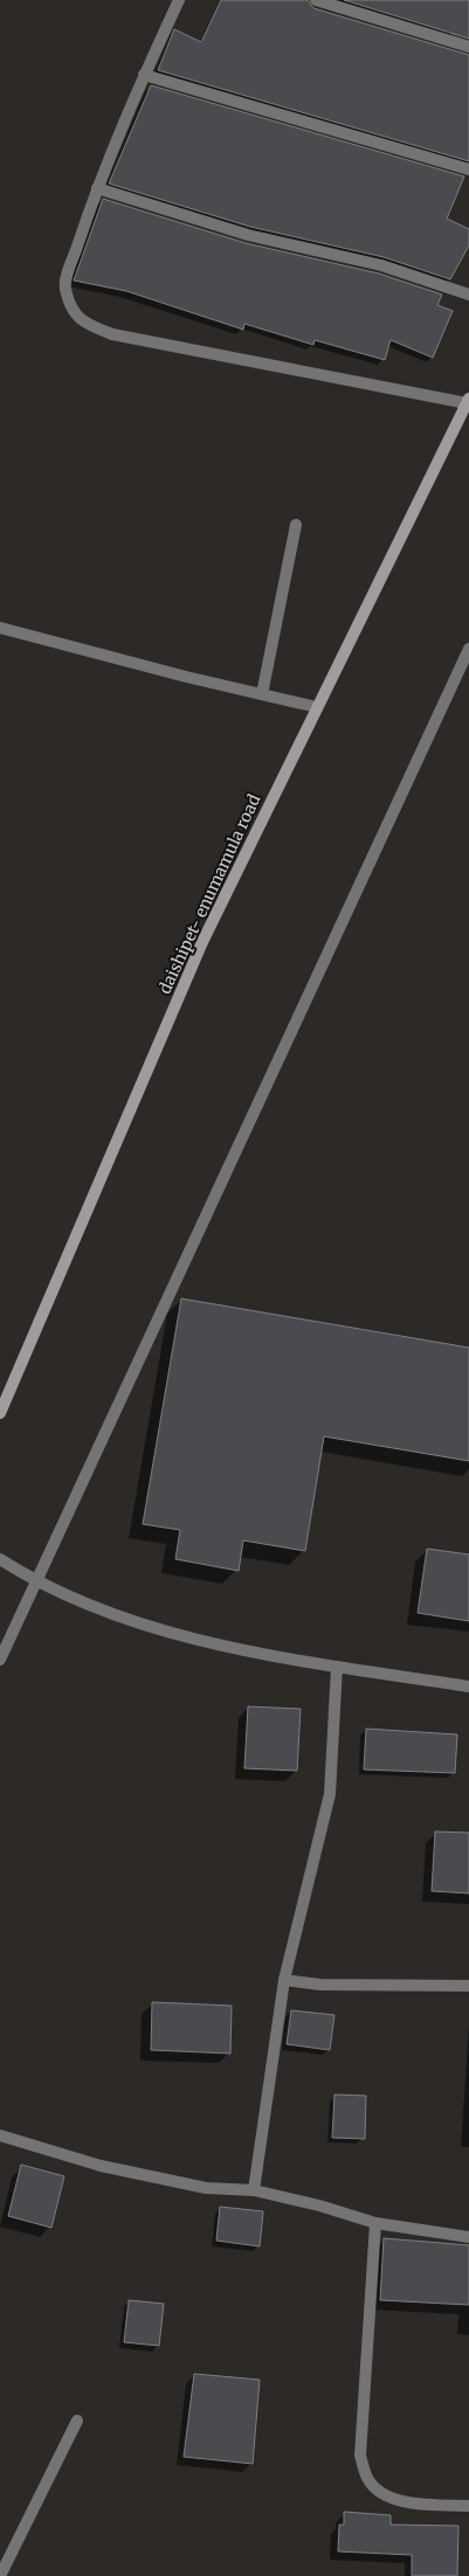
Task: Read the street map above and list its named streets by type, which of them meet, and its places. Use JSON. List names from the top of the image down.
{
  "streets": {
    "street": ["daishipet- enumamula road"]
  }
}
